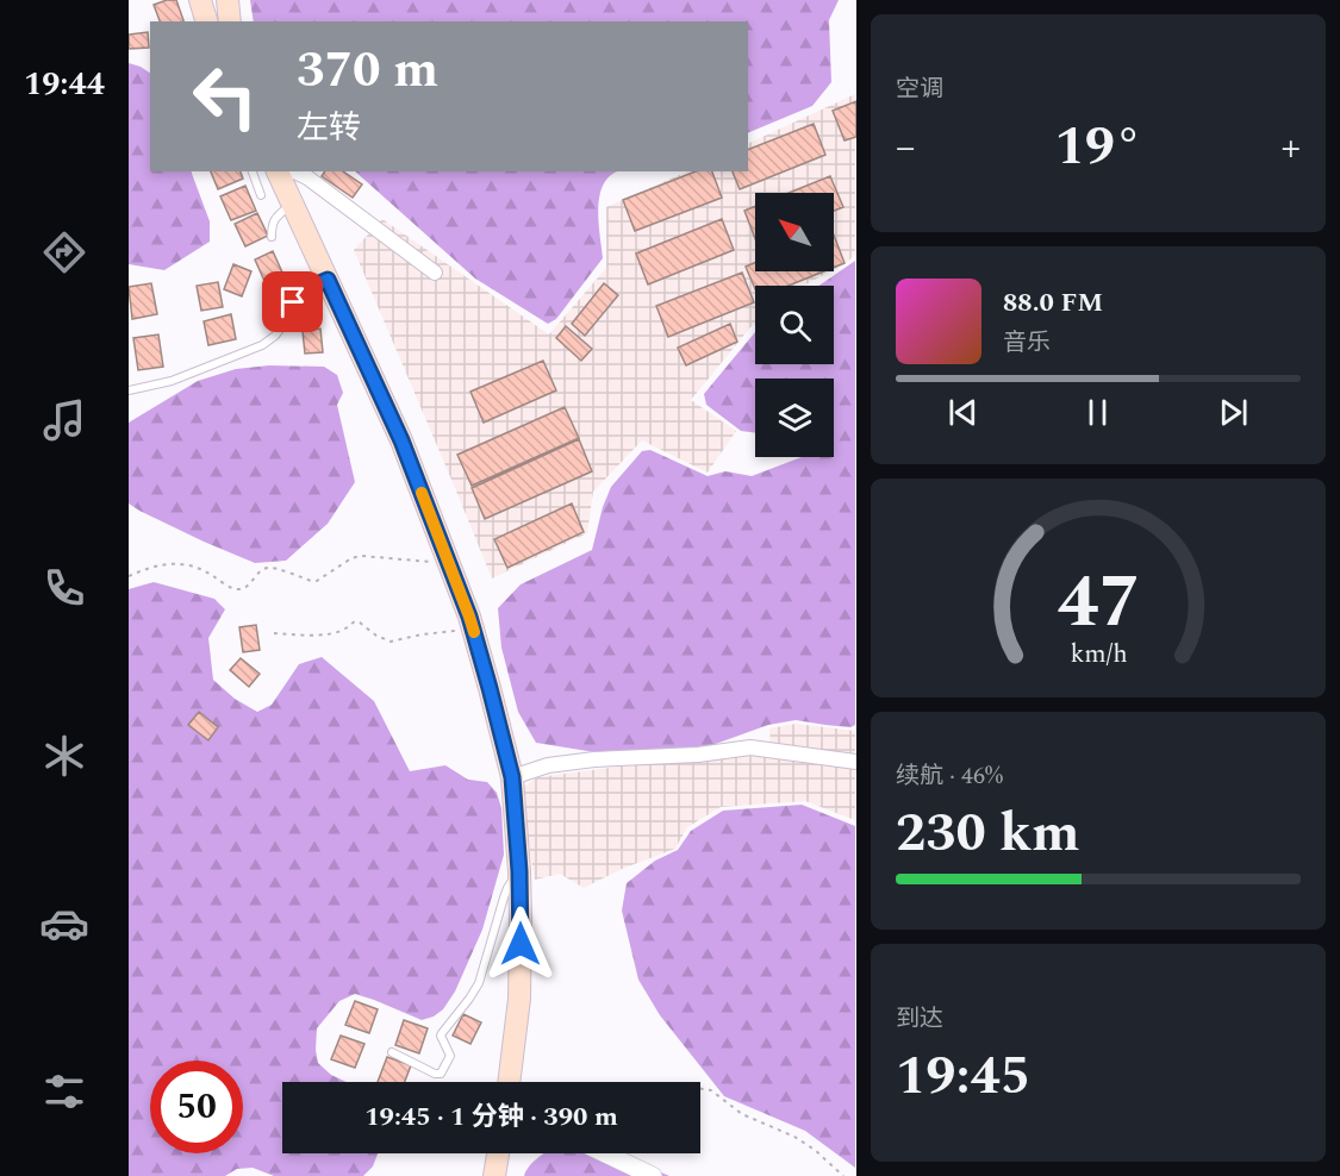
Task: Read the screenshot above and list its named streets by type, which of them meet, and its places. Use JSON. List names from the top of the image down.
{
  "north": "top left",
  "page": {
    "tabs": "19:44",
    "tile": [
      "空调",
      ["续航 · 46%", "230 km"],
      ["到达", "19:45"]
    ],
    "turn": ["370 m", "左转"],
    "heat": ["−", "19°", "+"],
    "song": ["88.0 FM", "音乐"],
    "limit": "50",
    "trip": "19:45 · 1 分钟 · 390 m",
    "gauge": ["47", "km/h"]
  }
}
